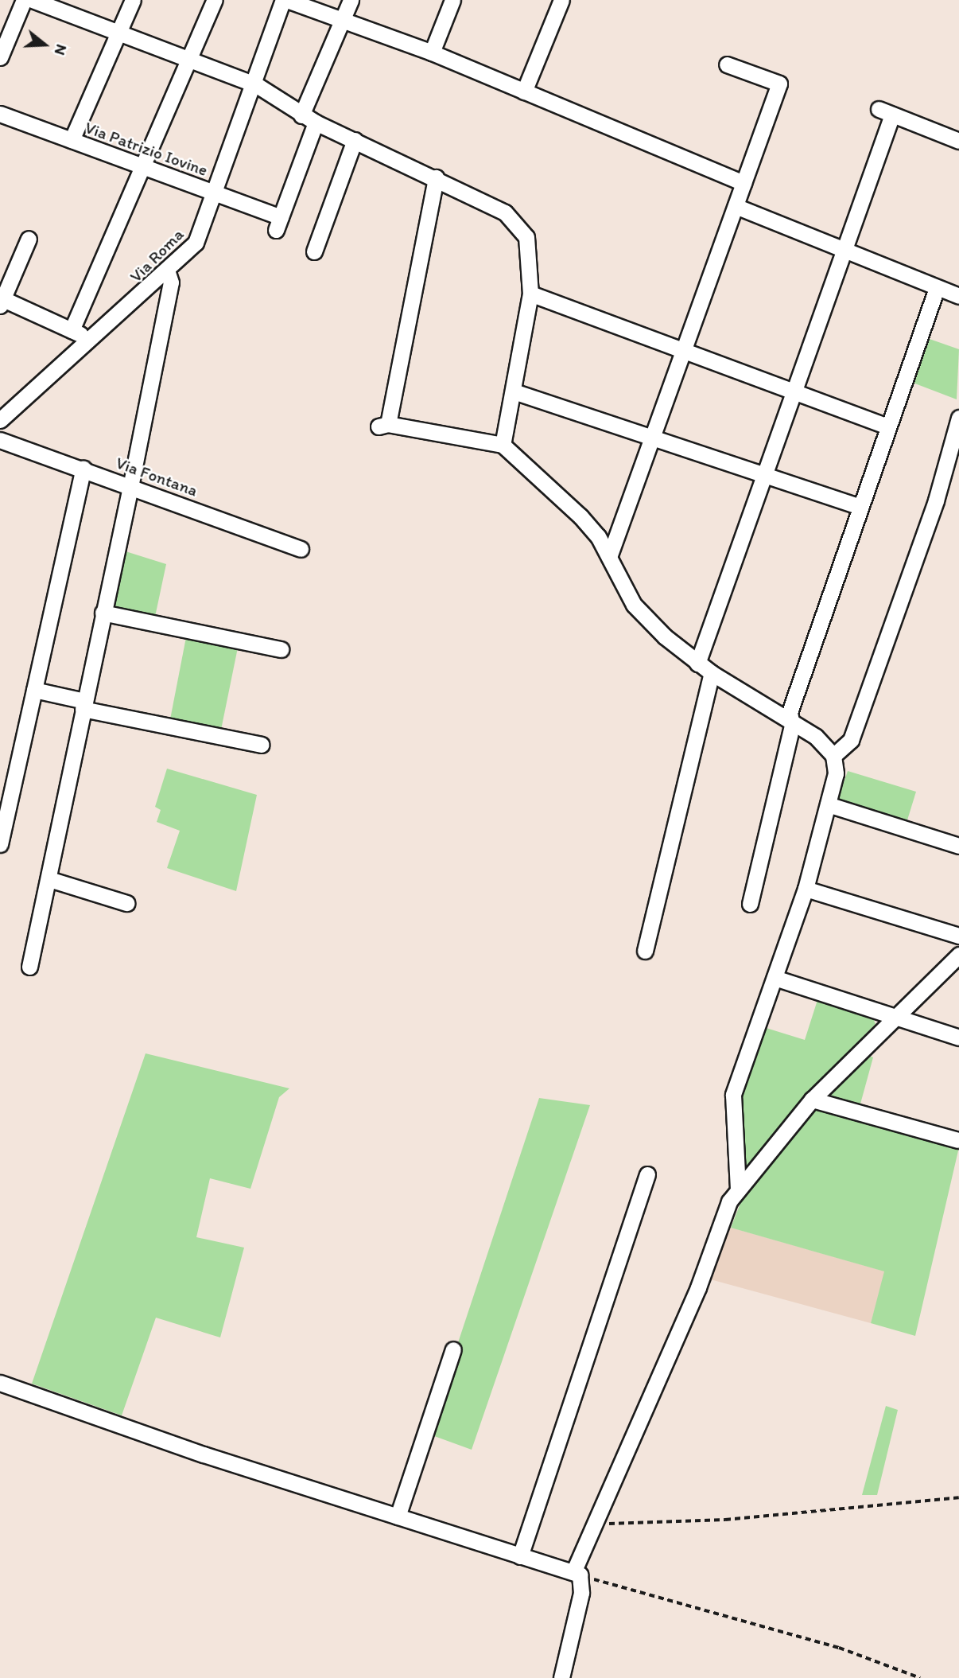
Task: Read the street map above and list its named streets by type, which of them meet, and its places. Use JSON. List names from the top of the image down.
{
  "streets": {
    "street": ["Via Patrizio Iovine", "Via Roma", "Via Fontana"]
  },
  "crossings": [
    ["Via Patrizio Iovine", "Via Roma"]
  ],
  "north": "right"
}
